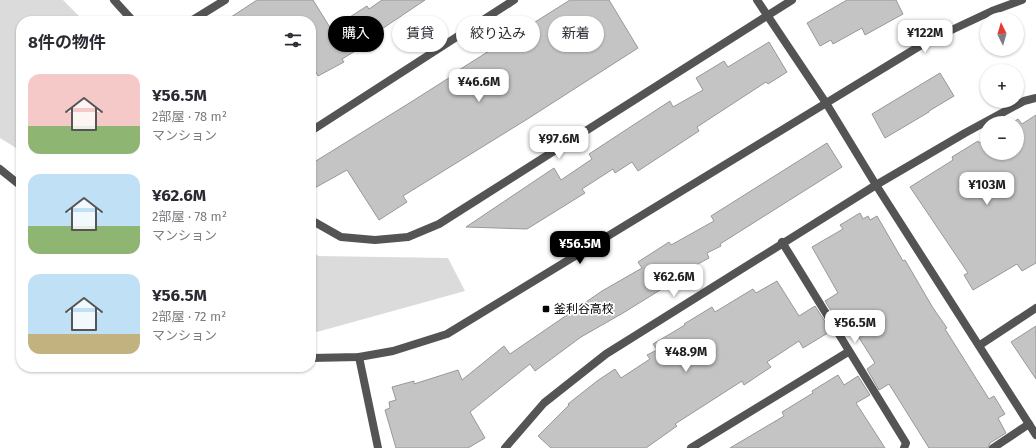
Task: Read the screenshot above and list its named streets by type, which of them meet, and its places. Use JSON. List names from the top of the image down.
{
  "places": {
    "transit": ["釜利谷高校"]
  },
  "north": "top",
  "page": {
    "map_buttons": ["+", "−"],
    "chip": [
      "購入",
      "賃貸",
      "絞り込み",
      "新着"
    ],
    "heading": "8件の物件",
    "price": [
      "¥122M",
      "¥46.6M",
      "¥97.6M",
      "¥103M",
      "¥56.5M",
      "¥62.6M",
      "¥56.5M",
      "¥48.9M"
    ],
    "list": [
      {
        "name": "¥56.5M",
        "note": "2部屋 · 78 m² · マンション"
      },
      {
        "name": "¥62.6M",
        "note": "2部屋 · 78 m² · マンション"
      },
      {
        "name": "¥56.5M",
        "note": "2部屋 · 72 m² · マンション"
      }
    ]
  }
}
